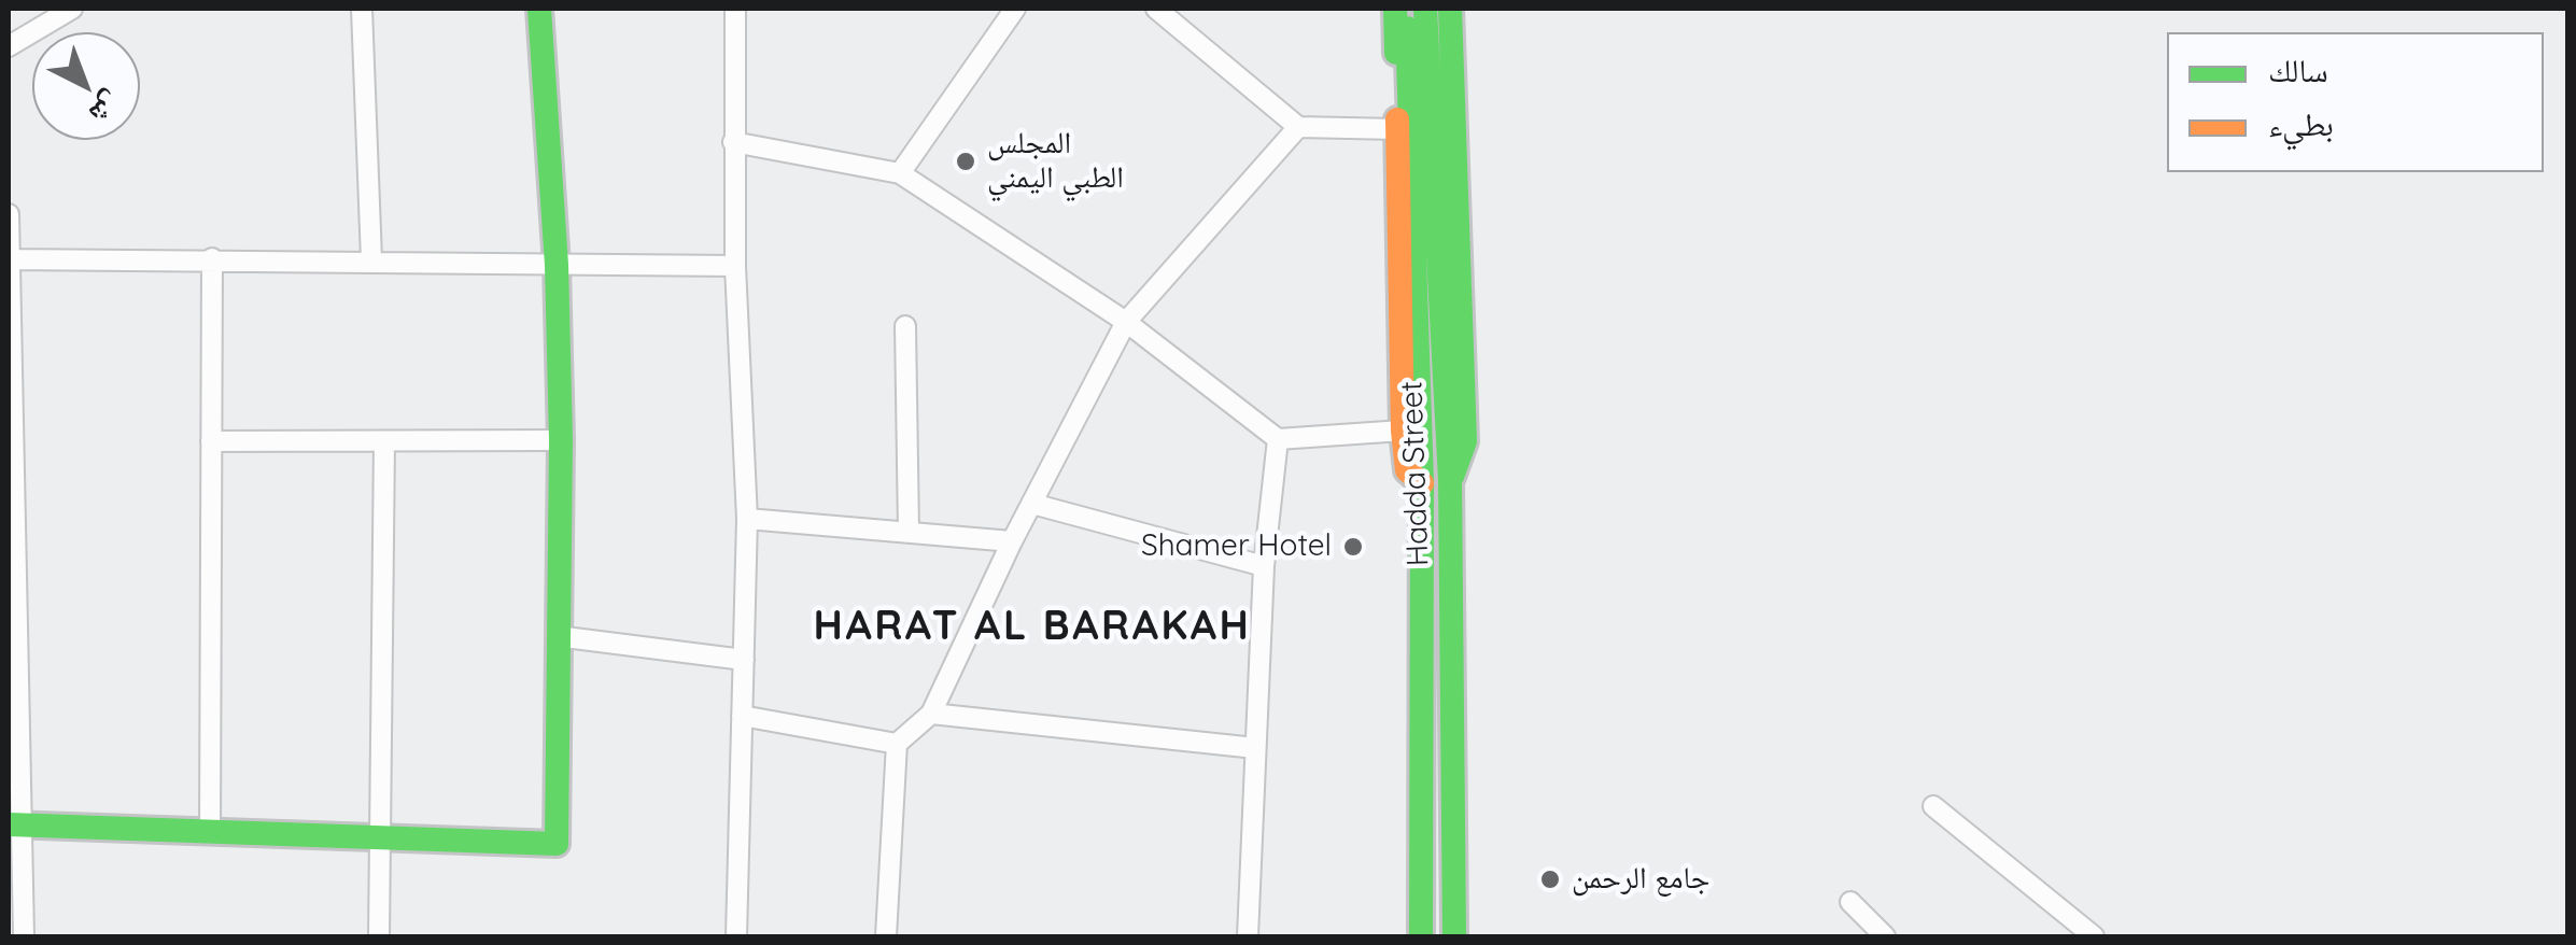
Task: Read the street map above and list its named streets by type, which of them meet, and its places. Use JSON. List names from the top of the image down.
{
  "streets": {
    "street": ["Hadda Street"]
  },
  "districts": ["HARAT AL BARAKAH"],
  "places": ["المجلس الطبي اليمني", "Shamer Hotel", "جامع الرحمن"],
  "legend": ["سالك", "بطيء"],
  "north": "bottom right"
}
